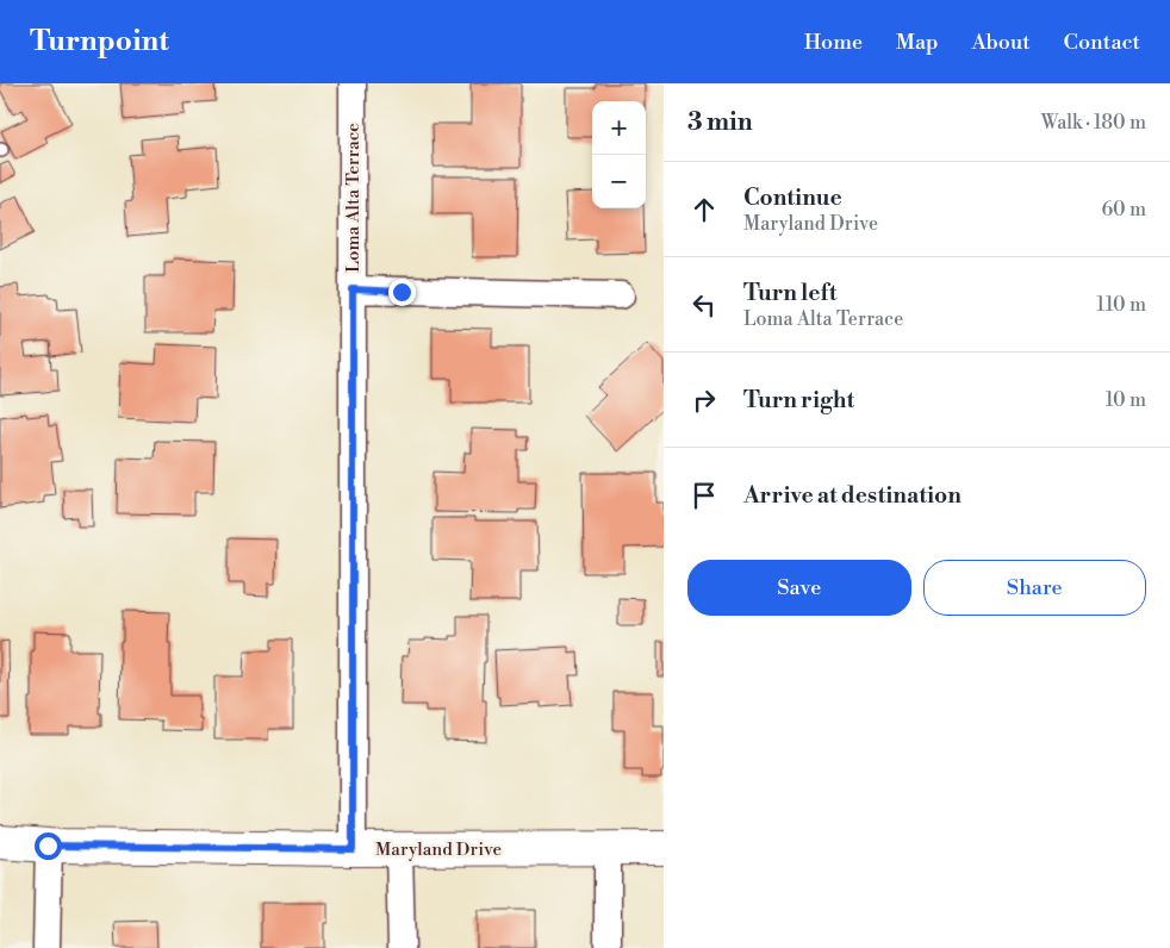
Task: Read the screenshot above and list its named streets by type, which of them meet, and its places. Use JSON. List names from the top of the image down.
{
  "streets": {
    "street": ["Loma Alta Terrace", "Maryland Drive"]
  },
  "crossings": [
    ["Loma Alta Terrace", "Maryland Drive"]
  ],
  "page": {
    "header": "Turnpoint",
    "nav": [
      "Home",
      "Map",
      "About",
      "Contact"
    ],
    "heading": ["3 min", "Walk · 180 m"],
    "map_buttons": ["+", "−"],
    "list": [
      ["Continue", "Maryland Drive", "60 m"],
      ["Turn left", "Loma Alta Terrace", "110 m"],
      ["Turn right", "10 m"],
      "Arrive at destination"
    ],
    "buttons": ["Save", "Share"]
  }
}
